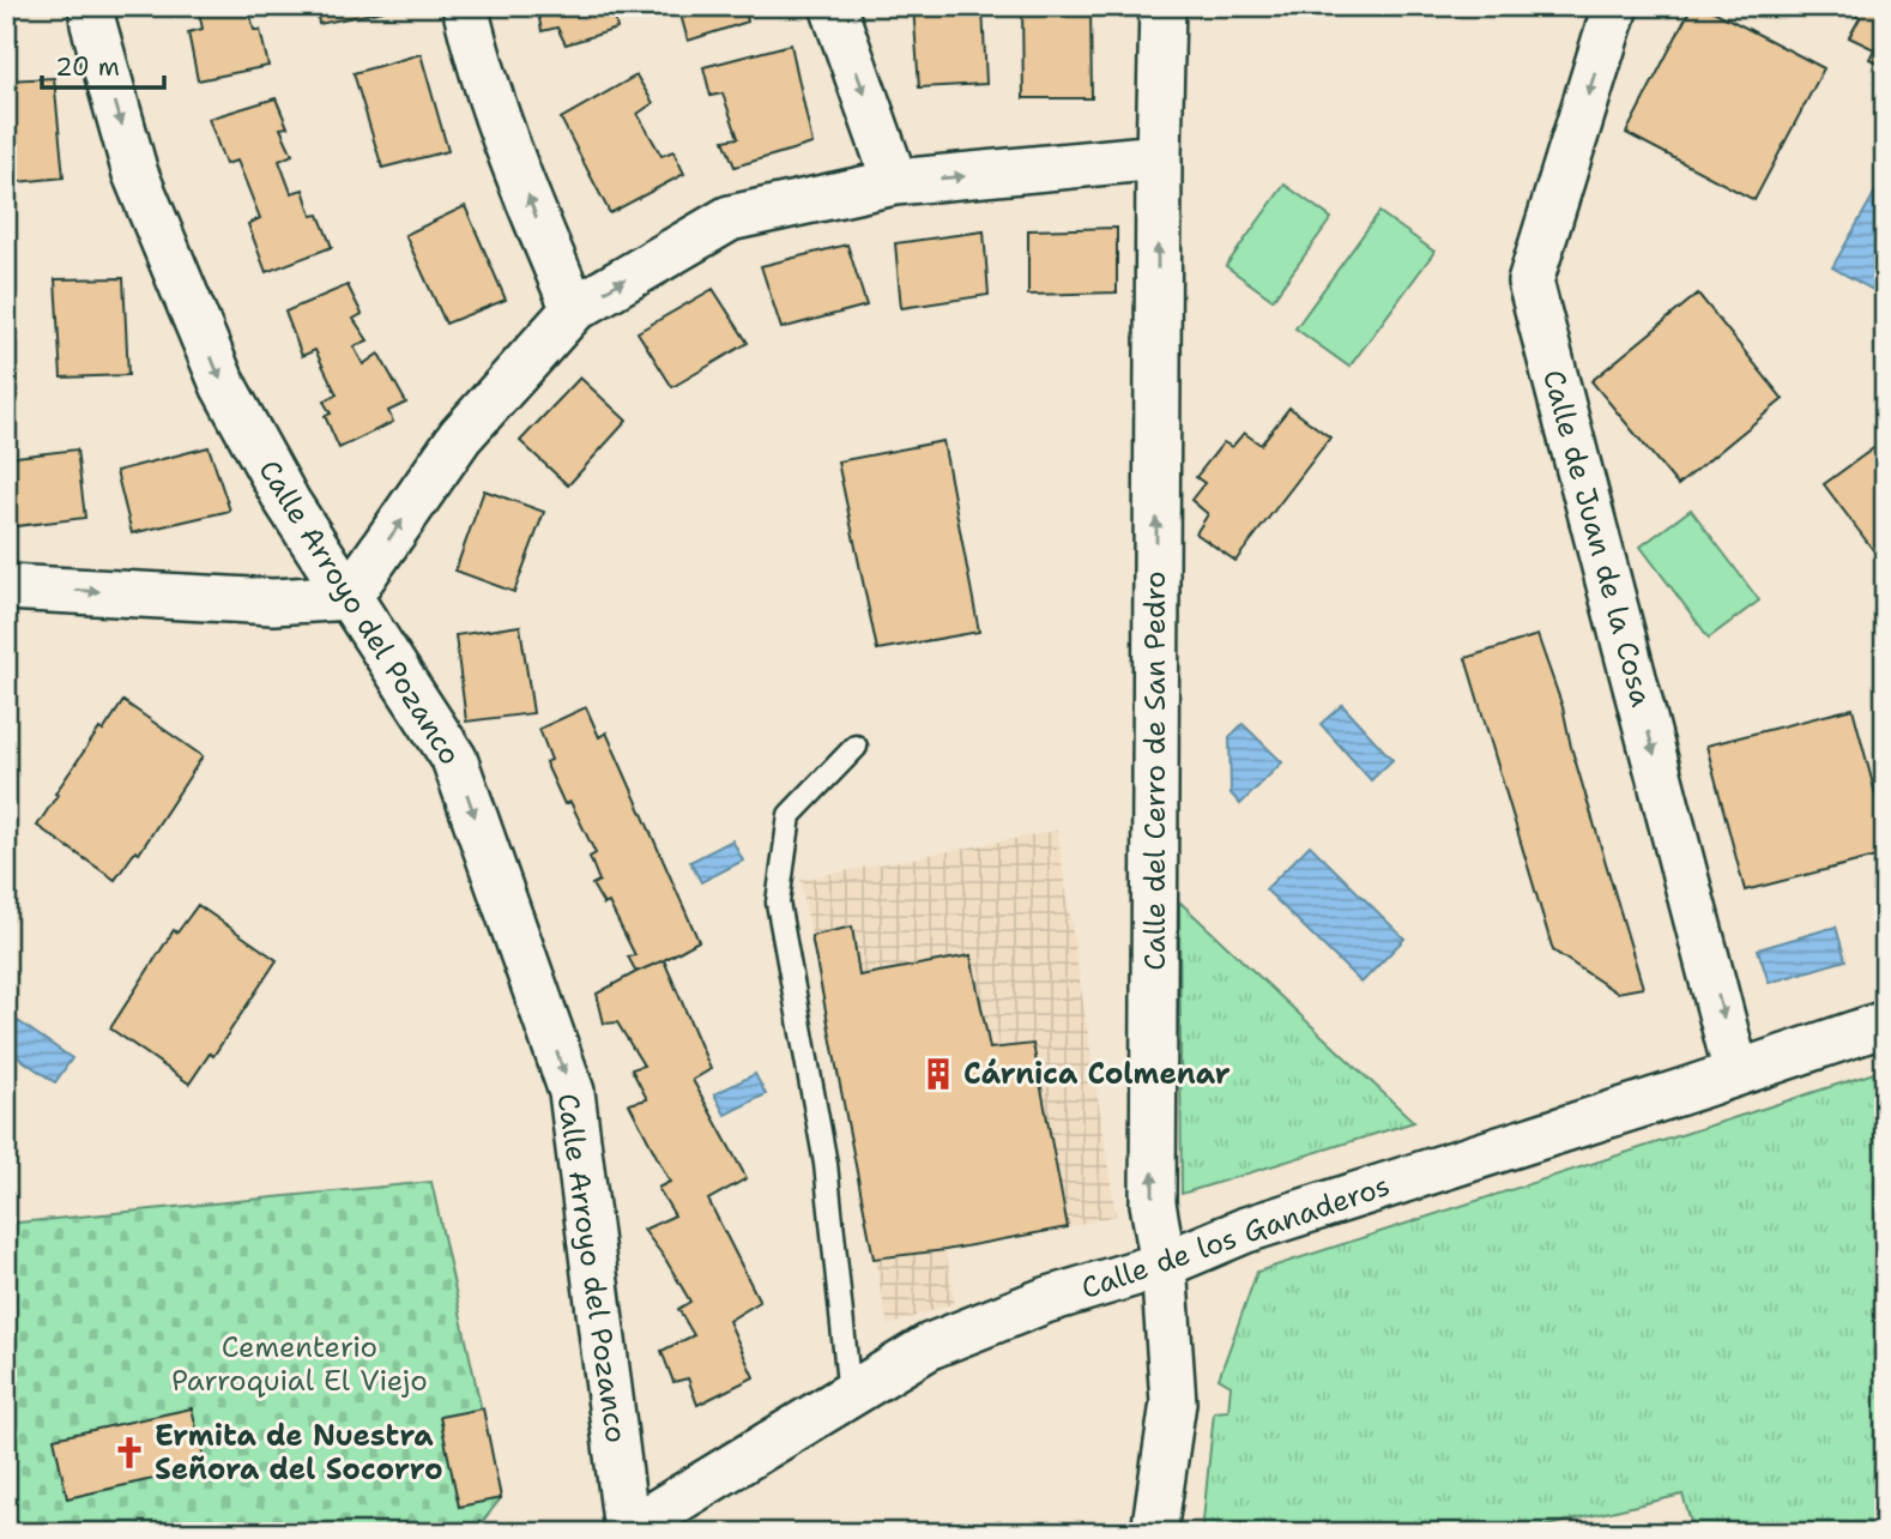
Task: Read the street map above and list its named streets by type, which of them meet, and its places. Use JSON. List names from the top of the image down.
{
  "streets": {
    "street": [
      "Calle de Juan de la Cosa",
      "Calle Arroyo del Pozanco",
      "Calle del Cerro de San Pedro",
      "Calle de los Ganaderos"
    ]
  },
  "crossings": [
    ["Calle de Juan de la Cosa", "Calle de los Ganaderos"],
    ["Calle Arroyo del Pozanco", "Calle de los Ganaderos"],
    ["Calle del Cerro de San Pedro", "Calle de los Ganaderos"]
  ],
  "one_way": ["Calle de Juan de la Cosa", "Calle Arroyo del Pozanco", "Calle del Cerro de San Pedro"],
  "parks": ["Cementerio Parroquial El Viejo"],
  "places": {
    "building": ["Cárnica Colmenar"],
    "church": ["Ermita de Nuestra Señora del Socorro"]
  },
  "scale_bar": "20 m"
}
